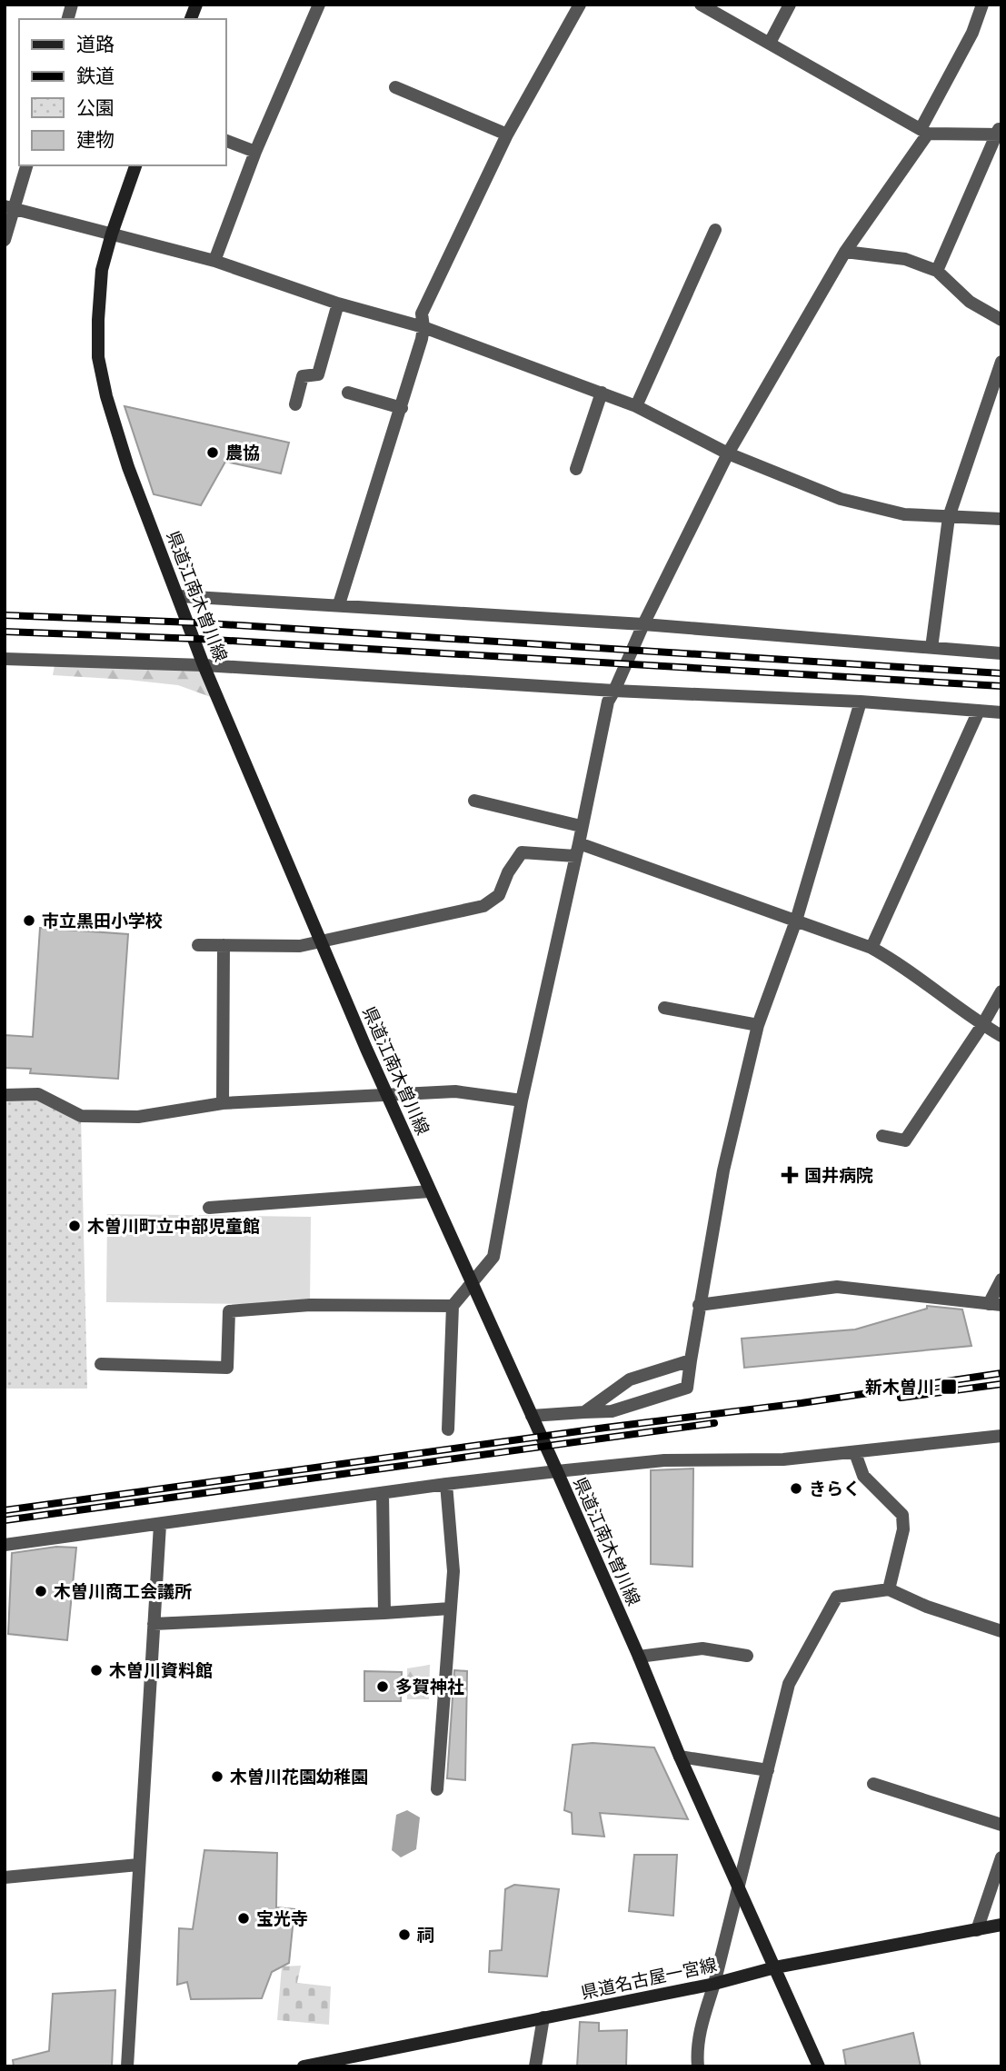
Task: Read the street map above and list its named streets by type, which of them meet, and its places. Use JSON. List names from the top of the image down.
{
  "streets": {
    "main road": ["県道江南木曽川線", "県道名古屋一宮線"]
  },
  "crossings": [
    ["県道江南木曽川線", "県道名古屋一宮線"]
  ],
  "places": {
    "other": [
      "農協",
      "市立黒田小学校",
      "木曽川町立中部児童館",
      "きらく",
      "木曽川商工会議所",
      "木曽川資料館",
      "多賀神社",
      "木曽川花園幼稚園",
      "宝光寺",
      "祠"
    ],
    "health": ["国井病院"],
    "transit": ["新木曽川"]
  },
  "legend": [
    "道路",
    "鉄道",
    "公園",
    "建物"
  ]
}
